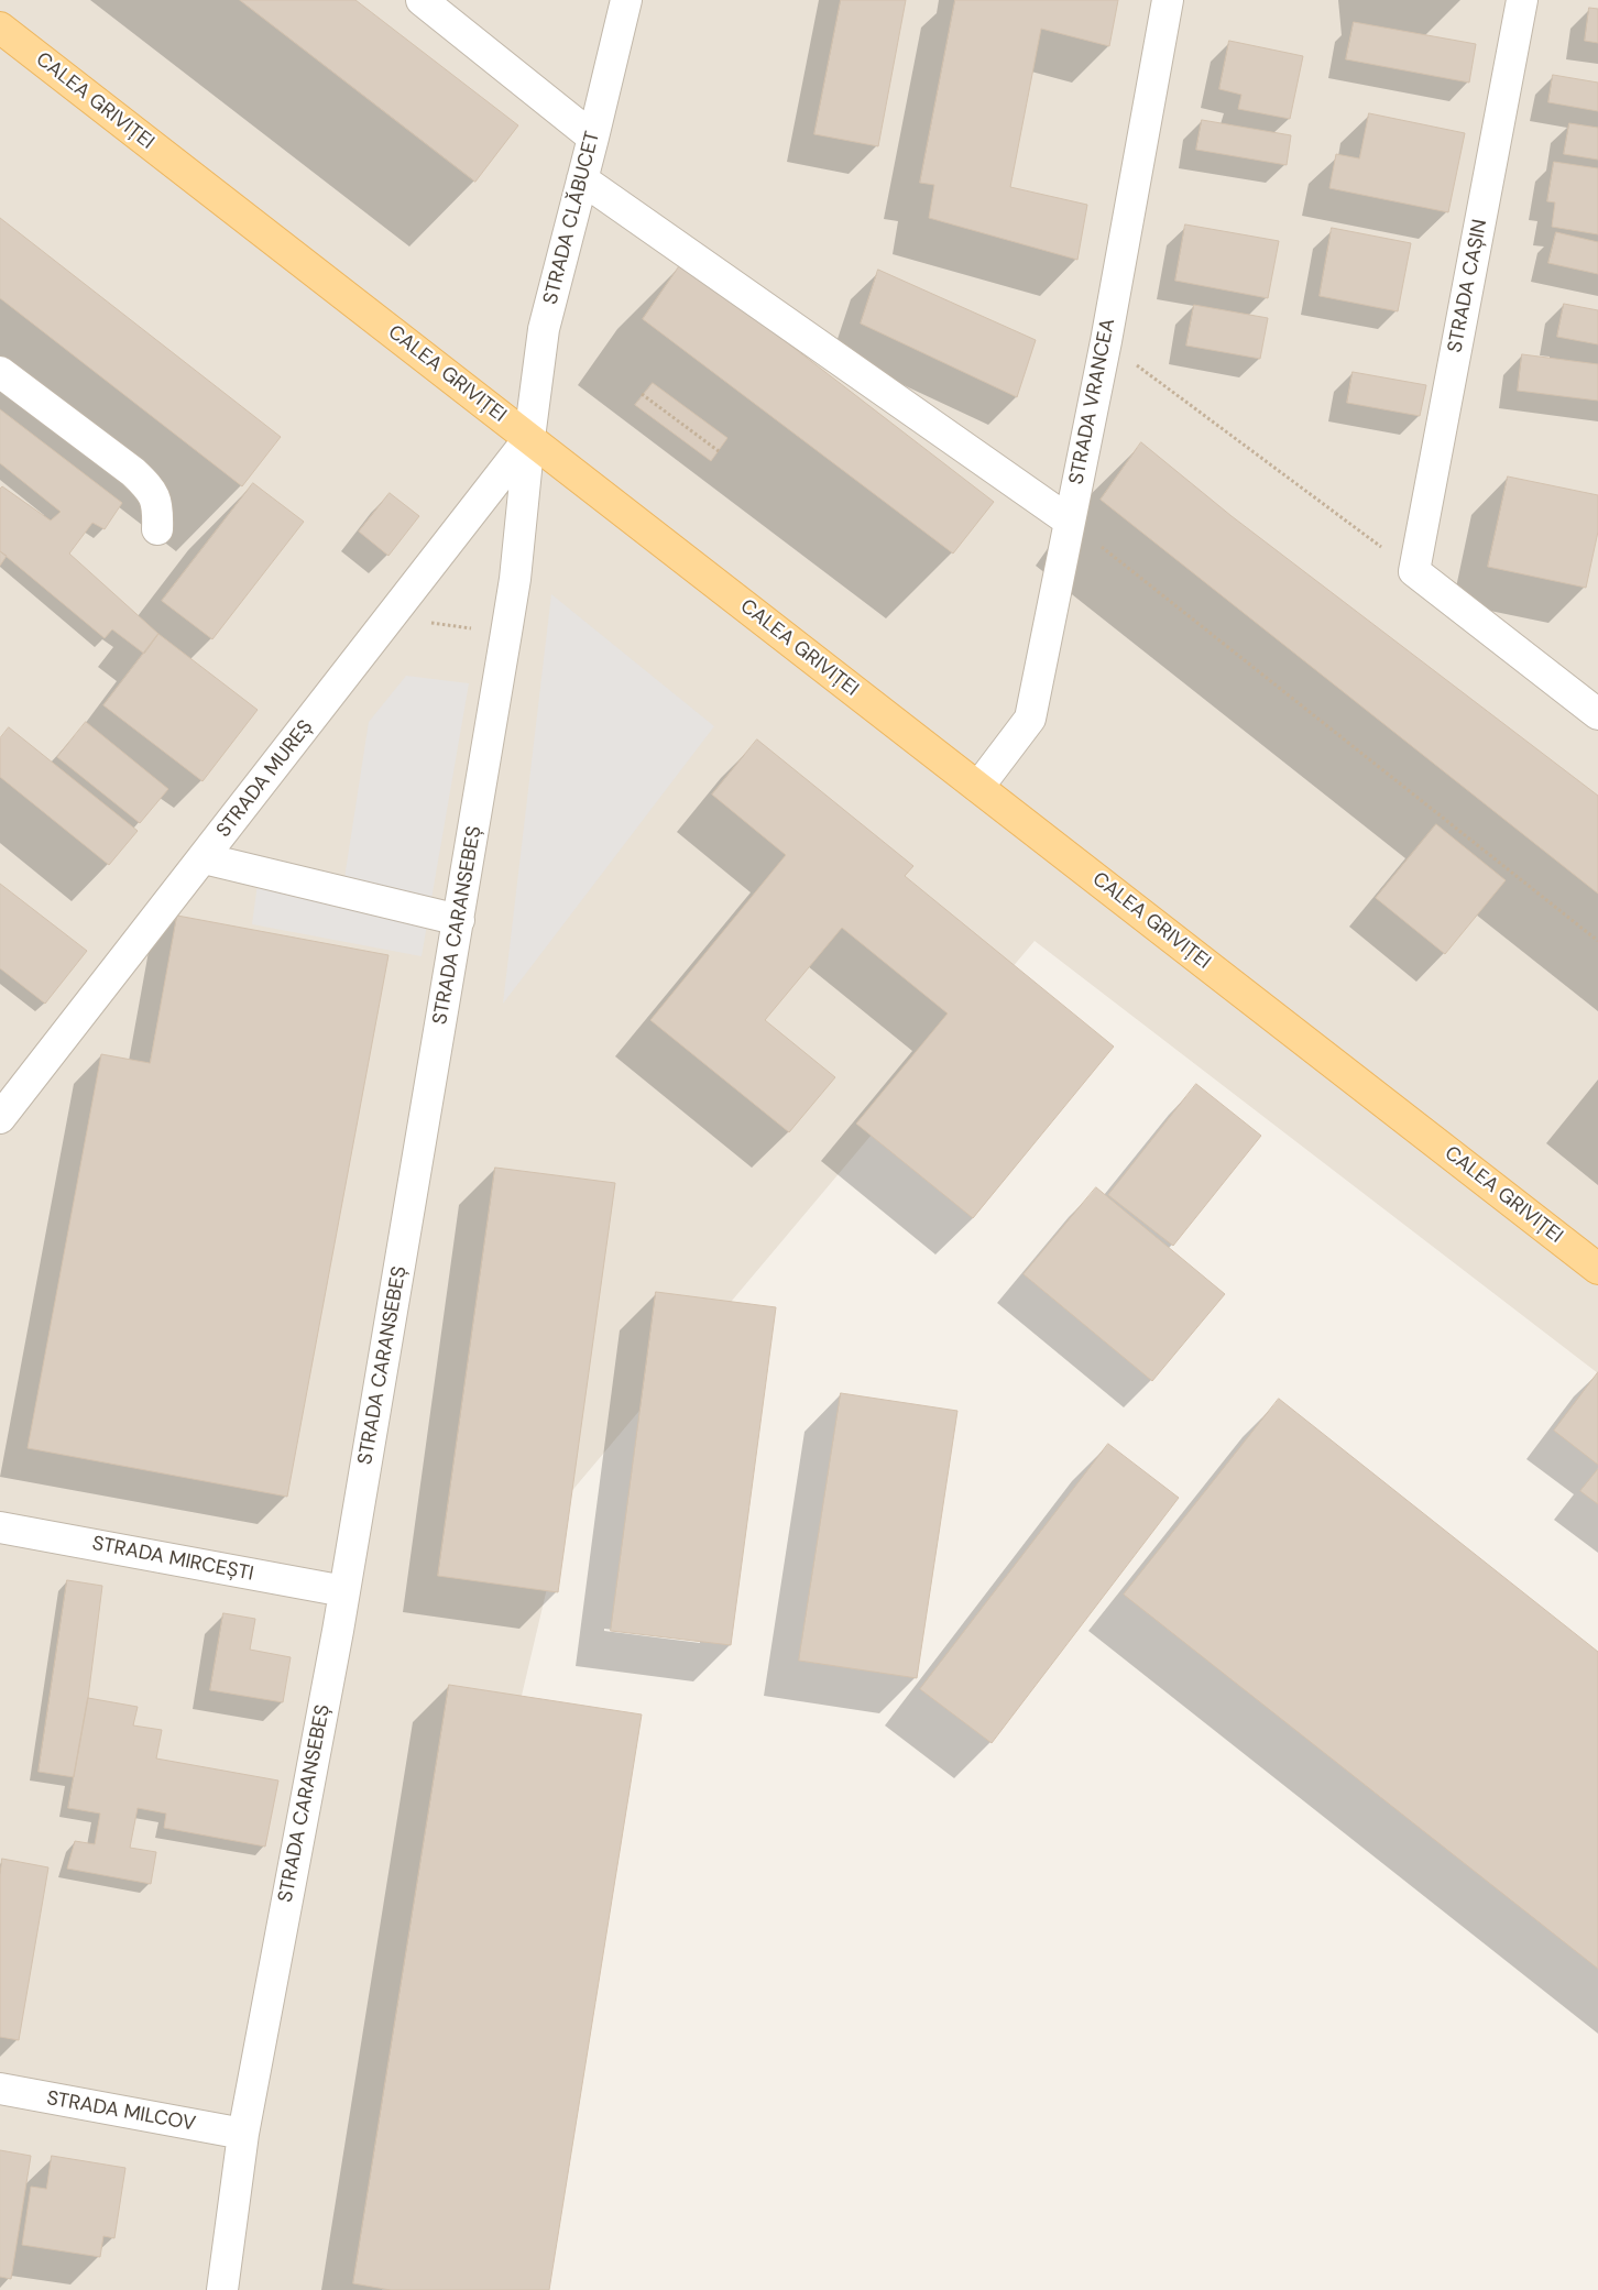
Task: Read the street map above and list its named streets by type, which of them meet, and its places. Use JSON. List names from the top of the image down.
{
  "streets": {
    "main road": ["CALEA GRIVIȚEI"],
    "street": [
      "STRADA CLĂBUCET",
      "STRADA CAȘIN",
      "STRADA VRANCEA",
      "STRADA MUREȘ",
      "STRADA CARANSEBEȘ",
      "STRADA MIRCEȘTI",
      "STRADA MILCOV"
    ]
  },
  "crossings": [
    ["CALEA GRIVIȚEI", "STRADA CLĂBUCET"],
    ["CALEA GRIVIȚEI", "STRADA VRANCEA"],
    ["CALEA GRIVIȚEI", "STRADA MUREȘ"],
    ["CALEA GRIVIȚEI", "STRADA CARANSEBEȘ"],
    ["STRADA CLĂBUCET", "STRADA MUREȘ"],
    ["STRADA CLĂBUCET", "STRADA CARANSEBEȘ"],
    ["STRADA MUREȘ", "STRADA CARANSEBEȘ"],
    ["STRADA CARANSEBEȘ", "STRADA MIRCEȘTI"],
    ["STRADA CARANSEBEȘ", "STRADA MILCOV"]
  ]
}
